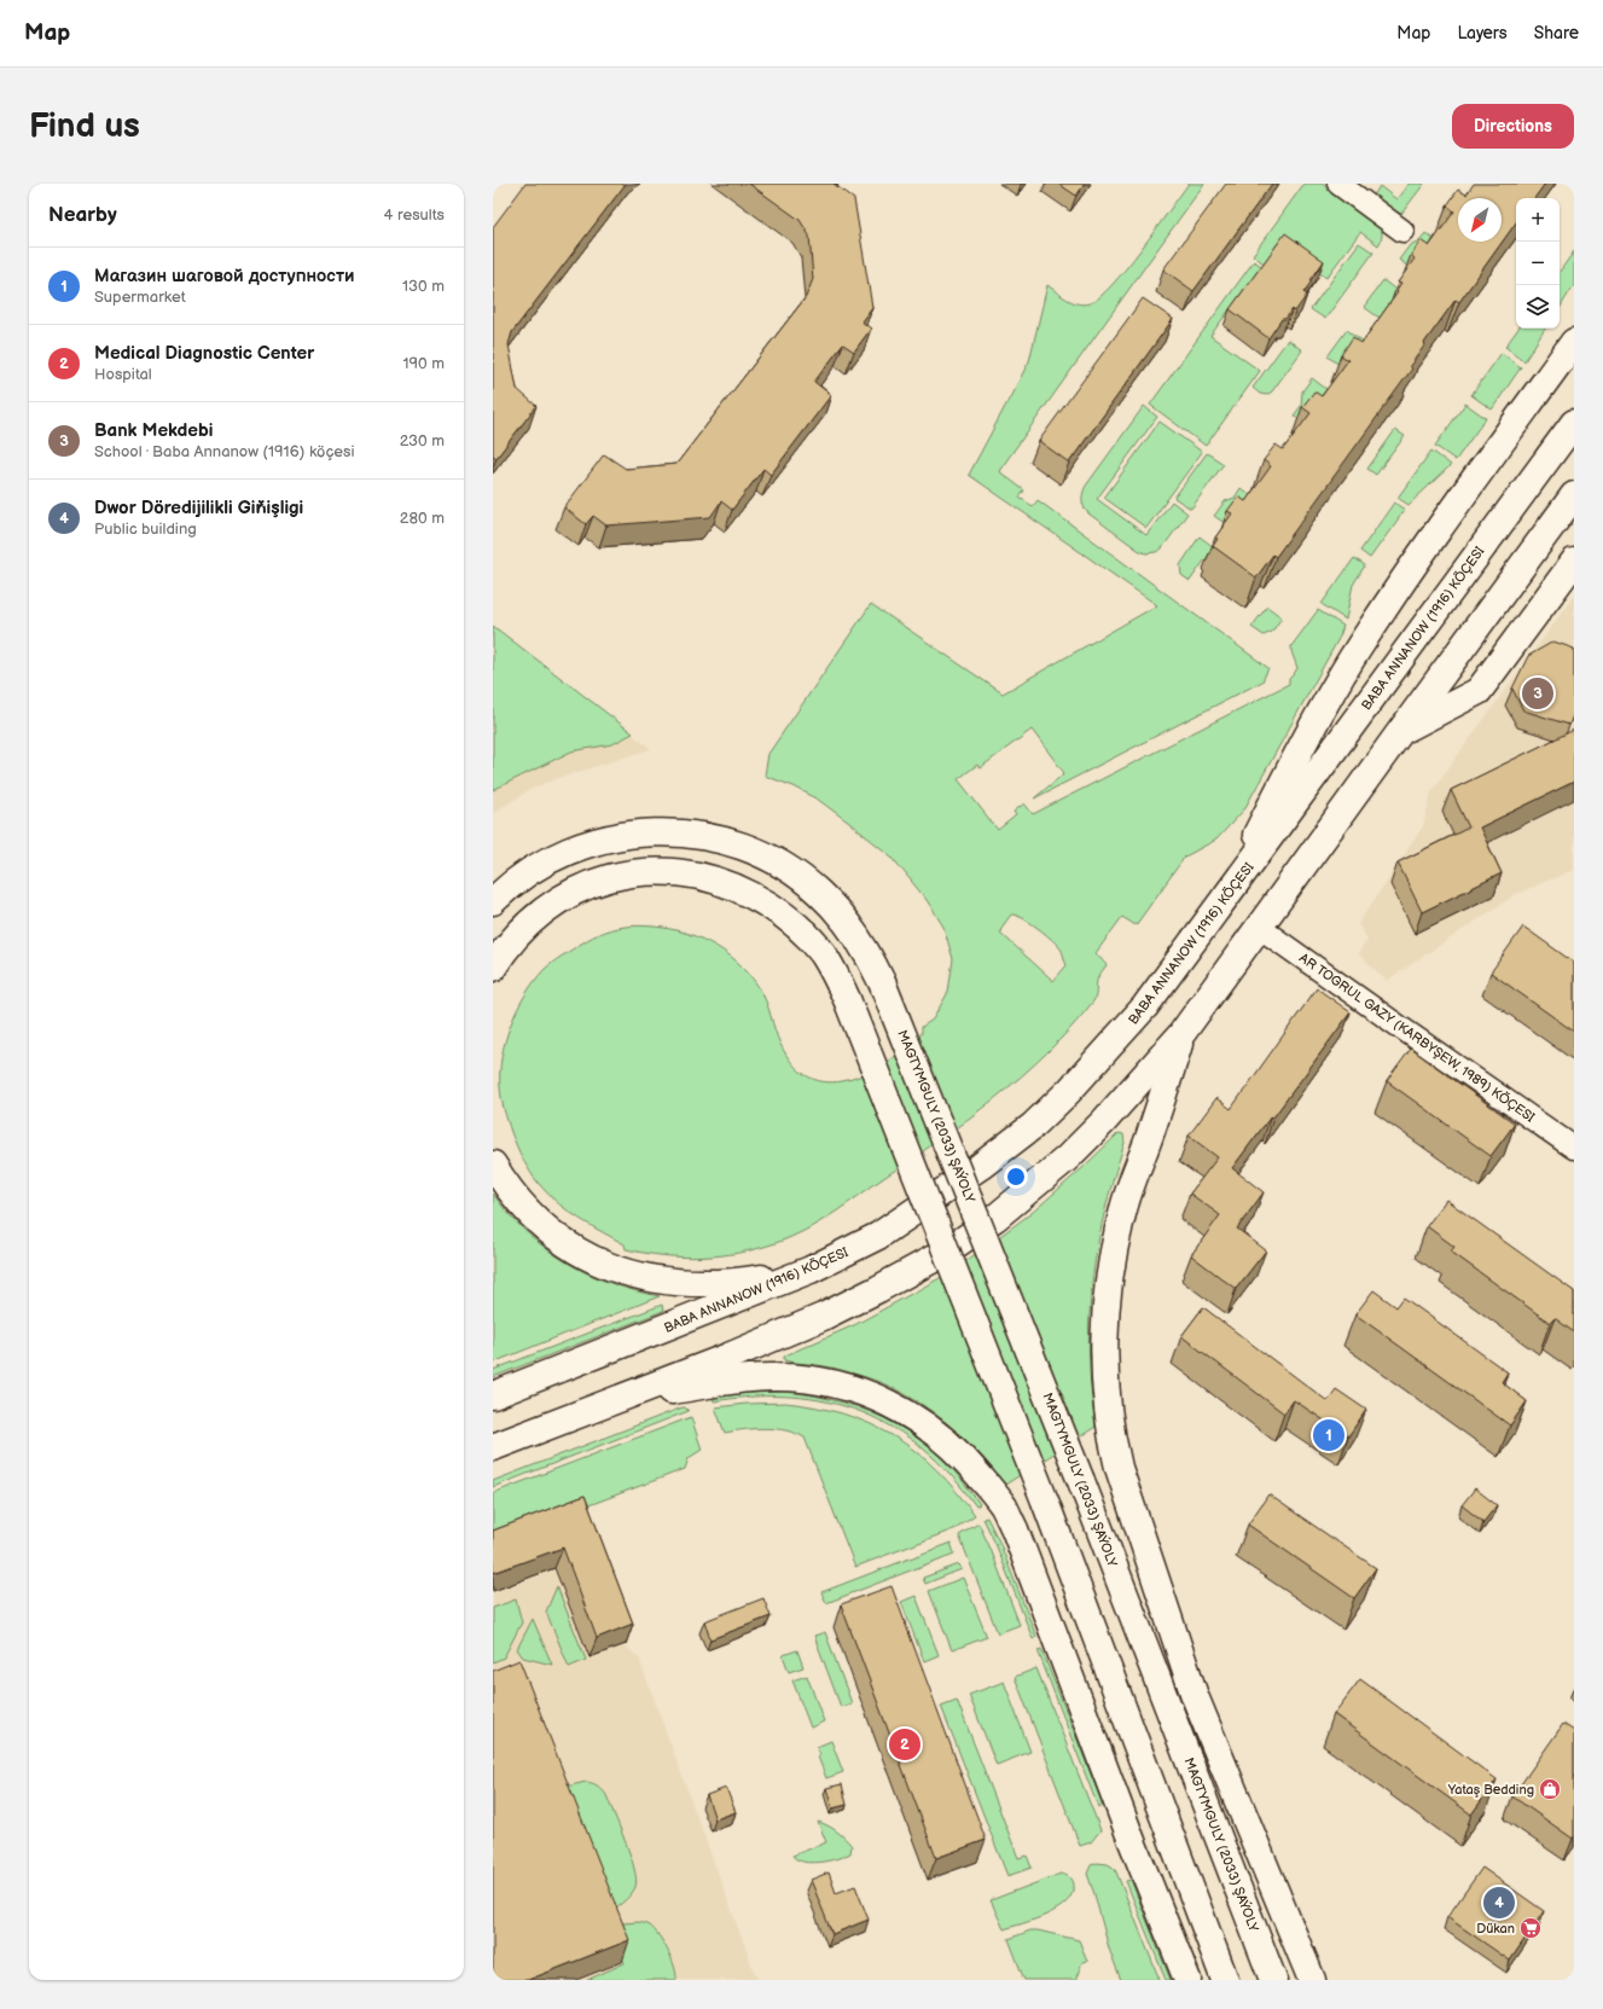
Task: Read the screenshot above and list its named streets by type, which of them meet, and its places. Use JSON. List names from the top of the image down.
{
  "streets": {
    "main road": ["BABA ANNANOW (1916) KÖÇESI", "MAGTYMGULY (2033) ŞAÝOLY"],
    "street": ["AR TOGRUL GAZY (KARBYŞEW, 1989) KÖÇESI"]
  },
  "places": {
    "shop": ["Yataş Bedding"],
    "supermarket": ["Dükan"]
  },
  "north": "bottom left",
  "page": {
    "header": "Map",
    "nav": ["Map", "Layers", "Share"],
    "buttons": "Directions",
    "title": "Find us",
    "heading": ["Nearby", "4 results"],
    "map_buttons": ["+", "−"],
    "list": [
      {
        "mark": "1",
        "name": "Магазин шаговой доступности",
        "note": "Supermarket",
        "value": "130 m"
      },
      {
        "mark": "2",
        "name": "Medical Diagnostic Center",
        "note": "Hospital",
        "value": "190 m"
      },
      {
        "mark": "3",
        "name": "Bank Mekdebi",
        "note": "School · Baba Annanow (1916) köçesi",
        "value": "230 m"
      },
      {
        "mark": "4",
        "name": "Dwor Döredijilikli Giňişligi",
        "note": "Public building",
        "value": "280 m"
      }
    ],
    "pins": [
      "3",
      "1",
      "2",
      "4"
    ]
  }
}
